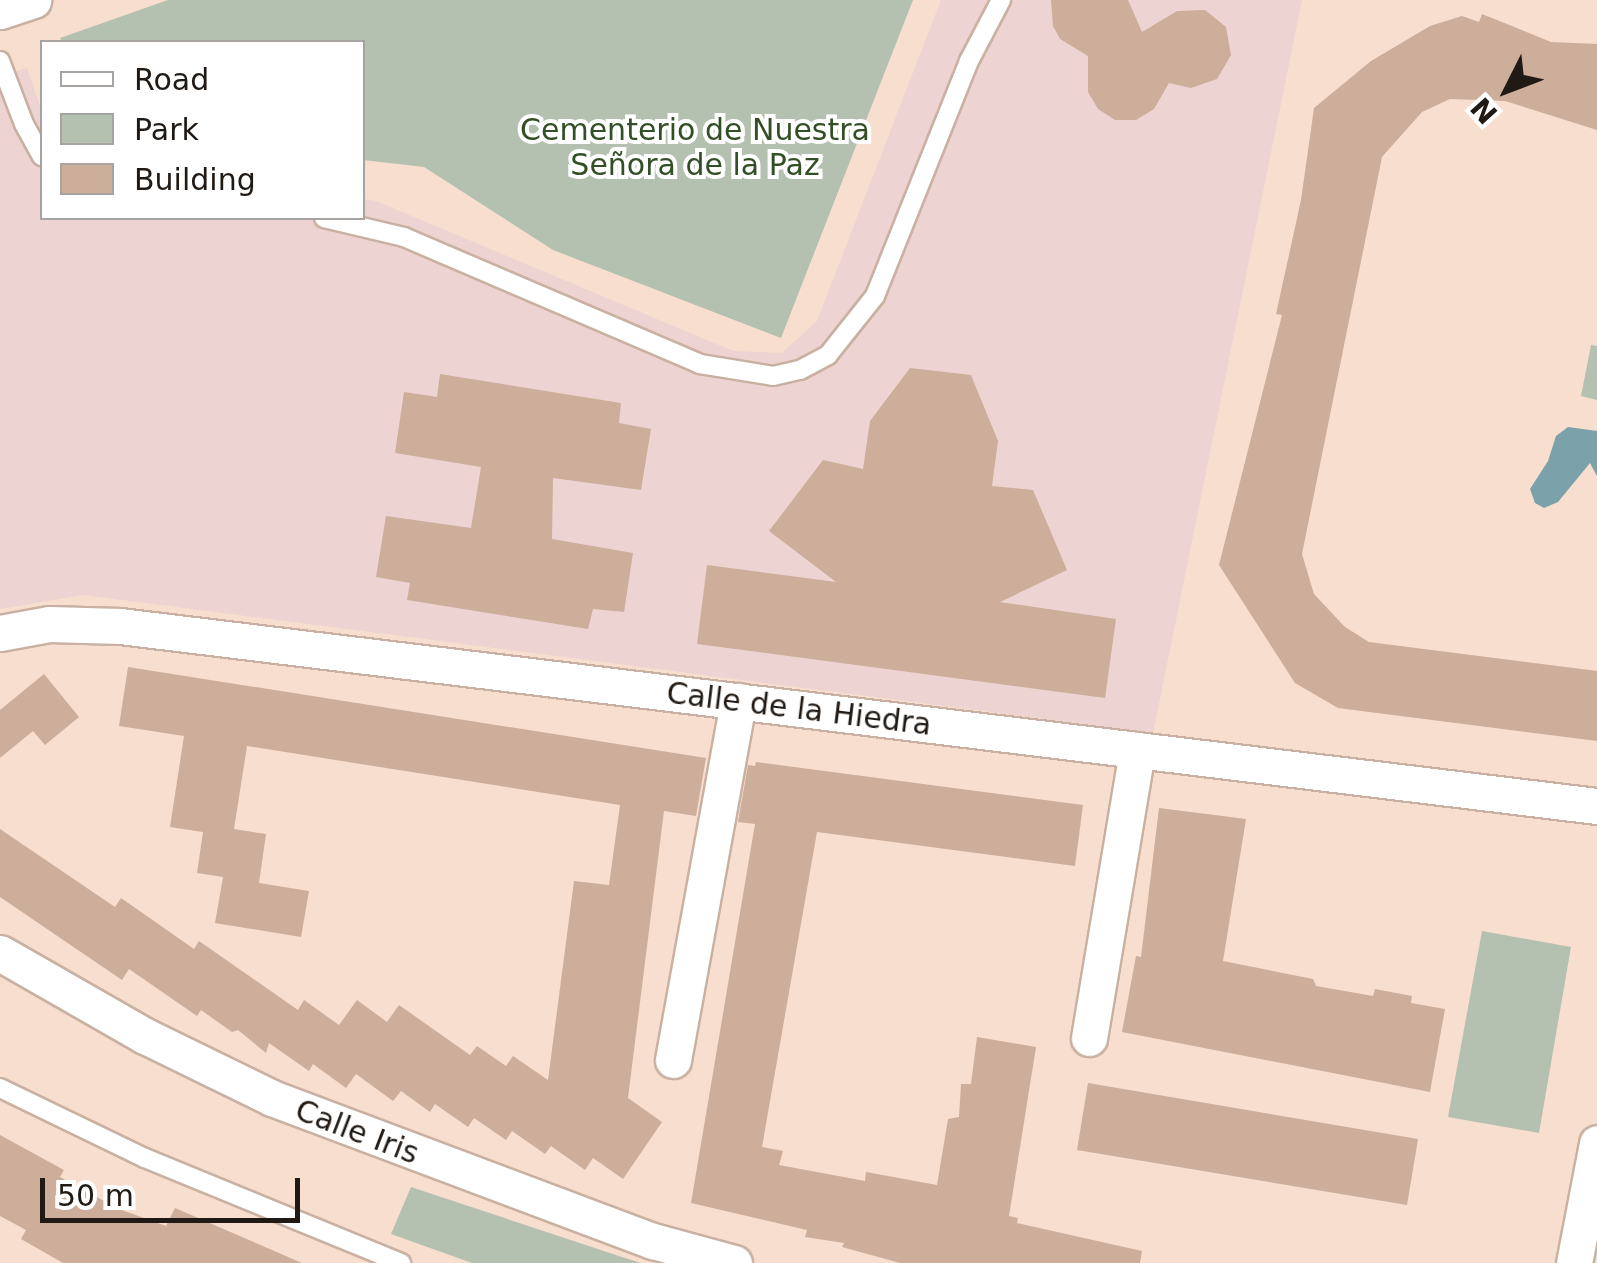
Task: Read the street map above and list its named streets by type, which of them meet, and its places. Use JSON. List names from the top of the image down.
{
  "streets": {
    "street": ["Calle de la Hiedra", "Calle Iris"]
  },
  "parks": ["Cementerio de Nuestra Señora de la Paz"],
  "legend": ["Road", "Park", "Building"],
  "scale_bar": "50 m",
  "north": "bottom left"
}
